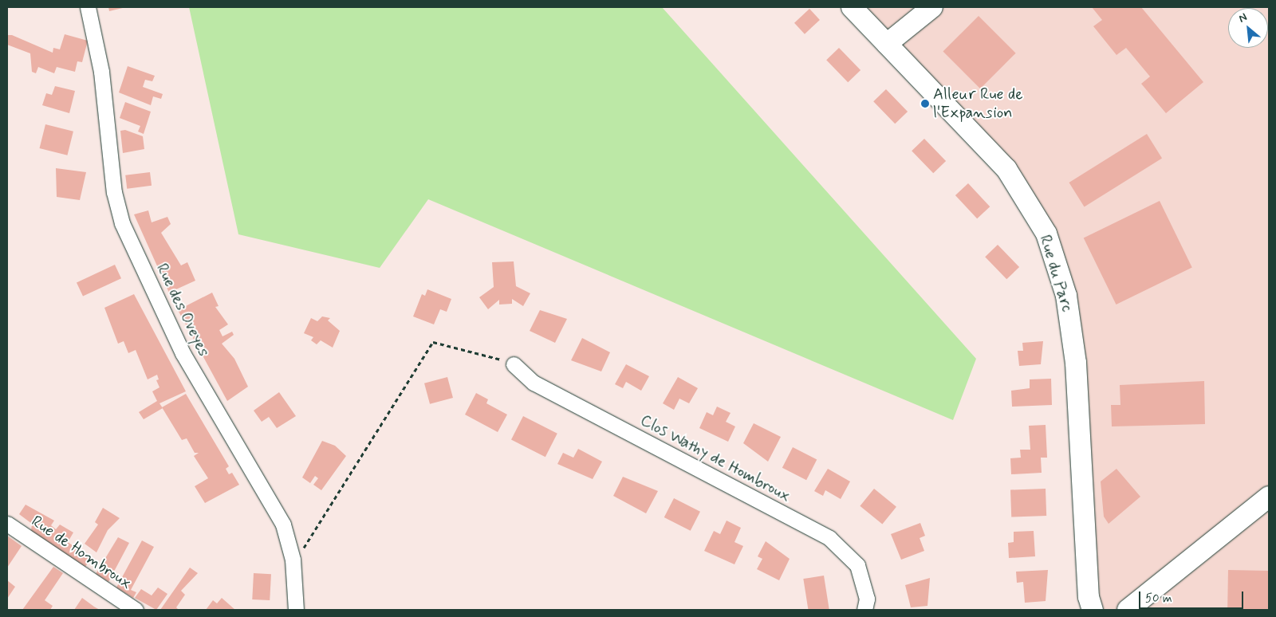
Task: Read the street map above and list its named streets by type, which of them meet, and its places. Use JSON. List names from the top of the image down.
{
  "streets": {
    "street": [
      "Rue du Parc",
      "Rue des Oveyes",
      "Clos Wathy de Hombroux",
      "Rue de Hombroux"
    ]
  },
  "places": ["Alleur Rue de l'Expansion"],
  "scale_bar": "50 m",
  "north": "top left"
}
